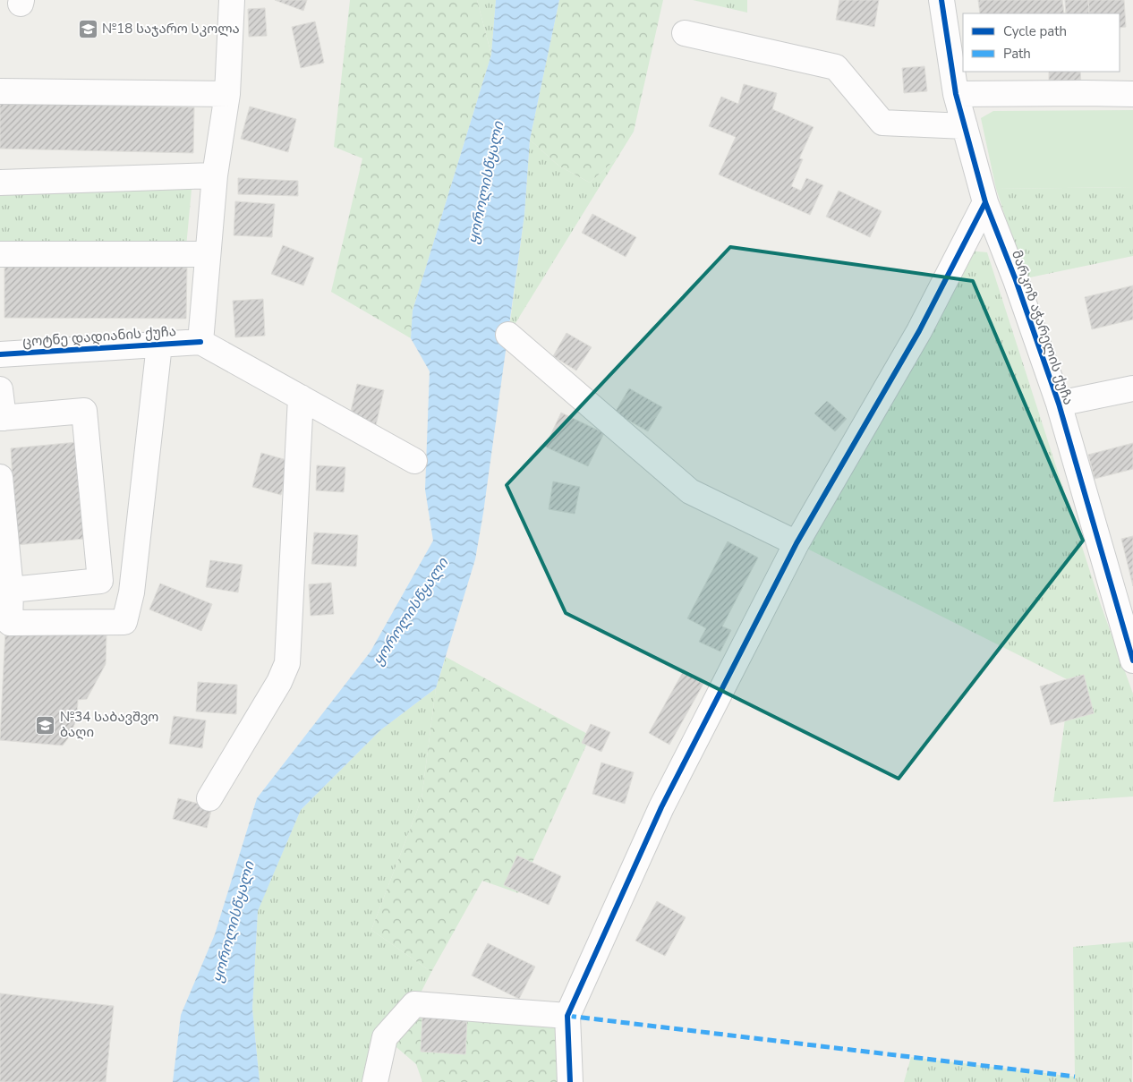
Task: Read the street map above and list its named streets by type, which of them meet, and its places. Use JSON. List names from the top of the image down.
{
  "streets": {
    "street": ["მარკოზ აჭარელის ქუჩა", "ცოტნე დადიანის ქუჩა"]
  },
  "water": ["ყოროლისწყალი"],
  "places": {
    "school or university": ["№18 საჯარო სკოლა", "№34 საბავშვო ბაღი"]
  },
  "legend": ["Cycle path", "Path"]
}
